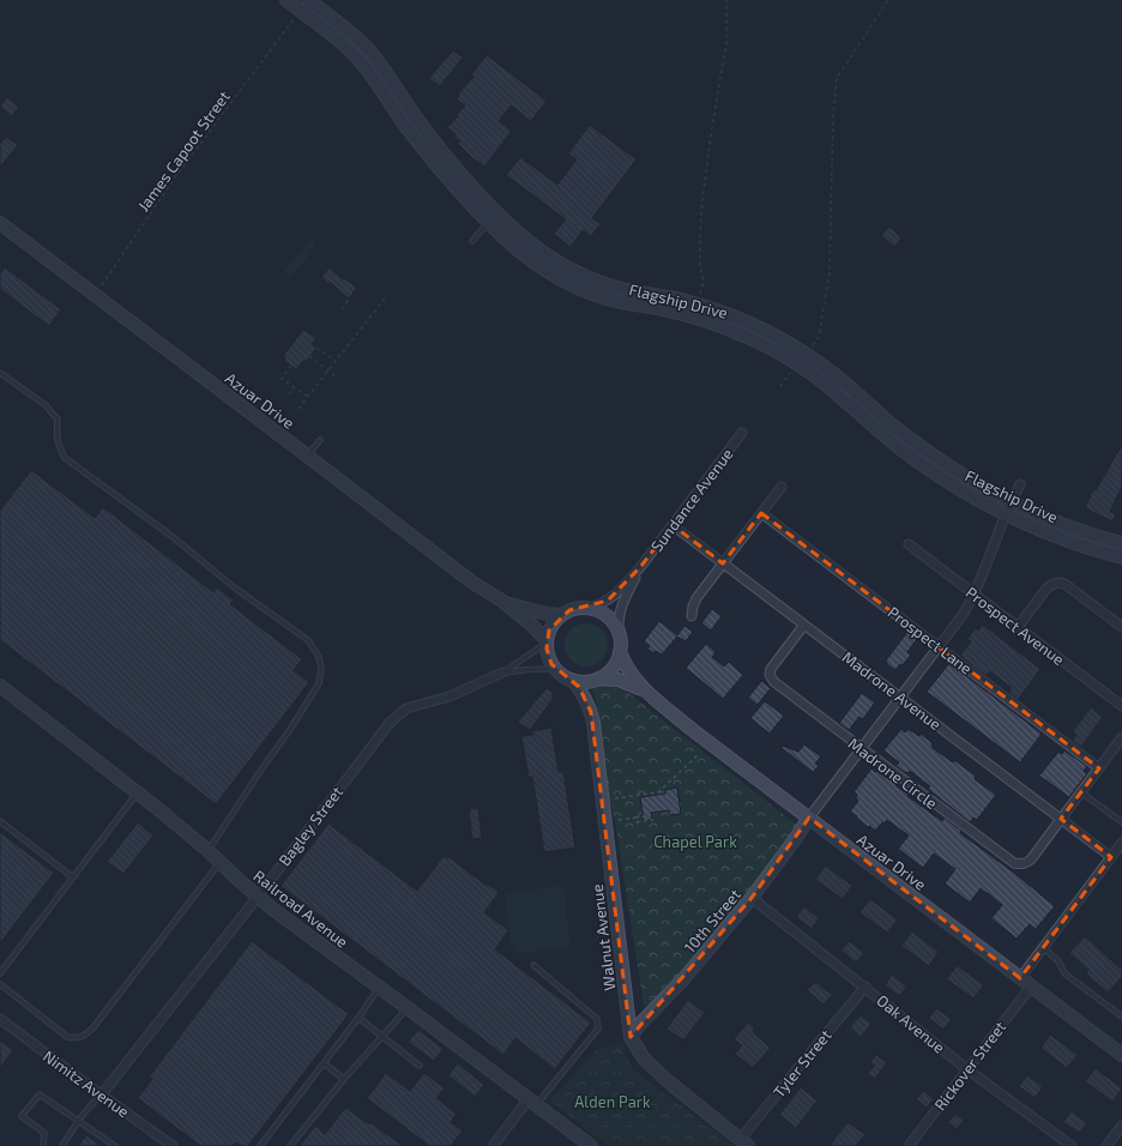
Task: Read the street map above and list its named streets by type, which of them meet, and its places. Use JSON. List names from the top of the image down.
{
  "streets": {
    "street": [
      "Flagship Drive",
      "Azuar Drive",
      "Sundance Avenue",
      "Prospect Avenue",
      "Prospect Lane",
      "Madrone Avenue",
      "Madrone Circle",
      "Bagley Street",
      "Railroad Avenue",
      "10th Street",
      "Walnut Avenue",
      "Oak Avenue",
      "Tyler Street",
      "Rickover Street",
      "Nimitz Avenue"
    ],
    "path": ["James Capoot Street"]
  },
  "crossings": [
    ["Azuar Drive", "Sundance Avenue"],
    ["Azuar Drive", "Bagley Street"],
    ["Azuar Drive", "10th Street"],
    ["Azuar Drive", "Walnut Avenue"],
    ["Azuar Drive", "Rickover Street"],
    ["Sundance Avenue", "Madrone Avenue"],
    ["Sundance Avenue", "Bagley Street"],
    ["Sundance Avenue", "Walnut Avenue"],
    ["Prospect Lane", "Madrone Circle"],
    ["Madrone Avenue", "Madrone Circle"],
    ["Bagley Street", "Railroad Avenue"],
    ["Bagley Street", "Walnut Avenue"],
    ["Bagley Street", "Nimitz Avenue"],
    ["10th Street", "Walnut Avenue"],
    ["10th Street", "Oak Avenue"],
    ["Walnut Avenue", "Tyler Street"],
    ["Oak Avenue", "Tyler Street"],
    ["Oak Avenue", "Rickover Street"]
  ],
  "parks": ["Chapel Park", "Alden Park"]
}
